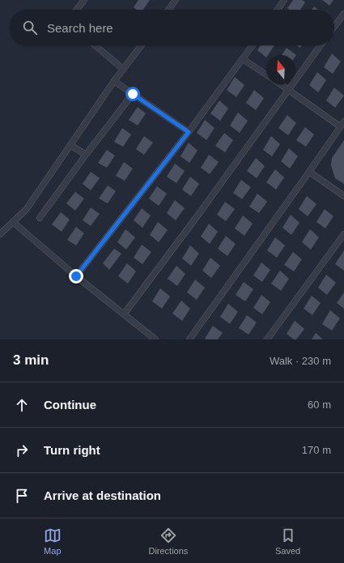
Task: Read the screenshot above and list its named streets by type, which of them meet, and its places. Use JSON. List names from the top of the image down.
{
  "north": "top",
  "page": {
    "search": "Search here",
    "heading": ["3 min", "Walk · 230 m"],
    "list": [
      ["Continue", "60 m"],
      ["Turn right", "170 m"],
      "Arrive at destination"
    ],
    "nav": ["Map", "Directions", "Saved"]
  }
}
